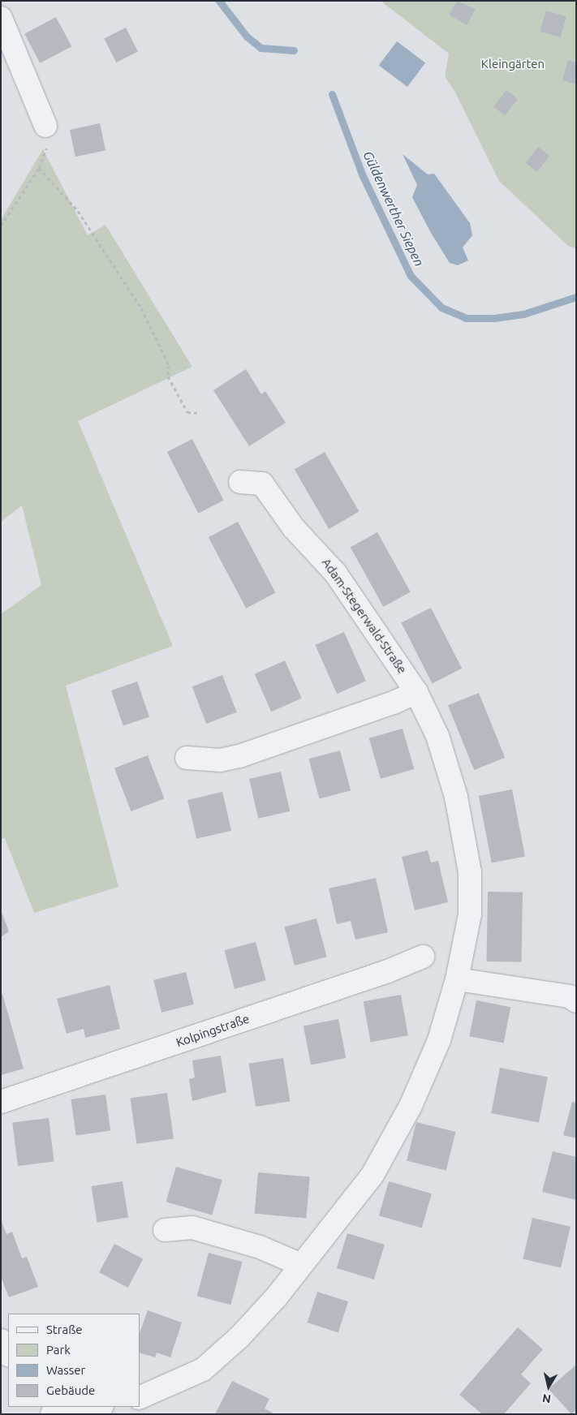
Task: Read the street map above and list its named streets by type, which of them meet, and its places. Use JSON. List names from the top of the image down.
{
  "streets": {
    "street": ["Adam-Stegerwald-Straße", "Kolpingstraße"]
  },
  "water": ["Güldenwerther Siepen"],
  "parks": ["Kleingärten"],
  "legend": [
    "Straße",
    "Park",
    "Wasser",
    "Gebäude"
  ],
  "north": "bottom"
}
